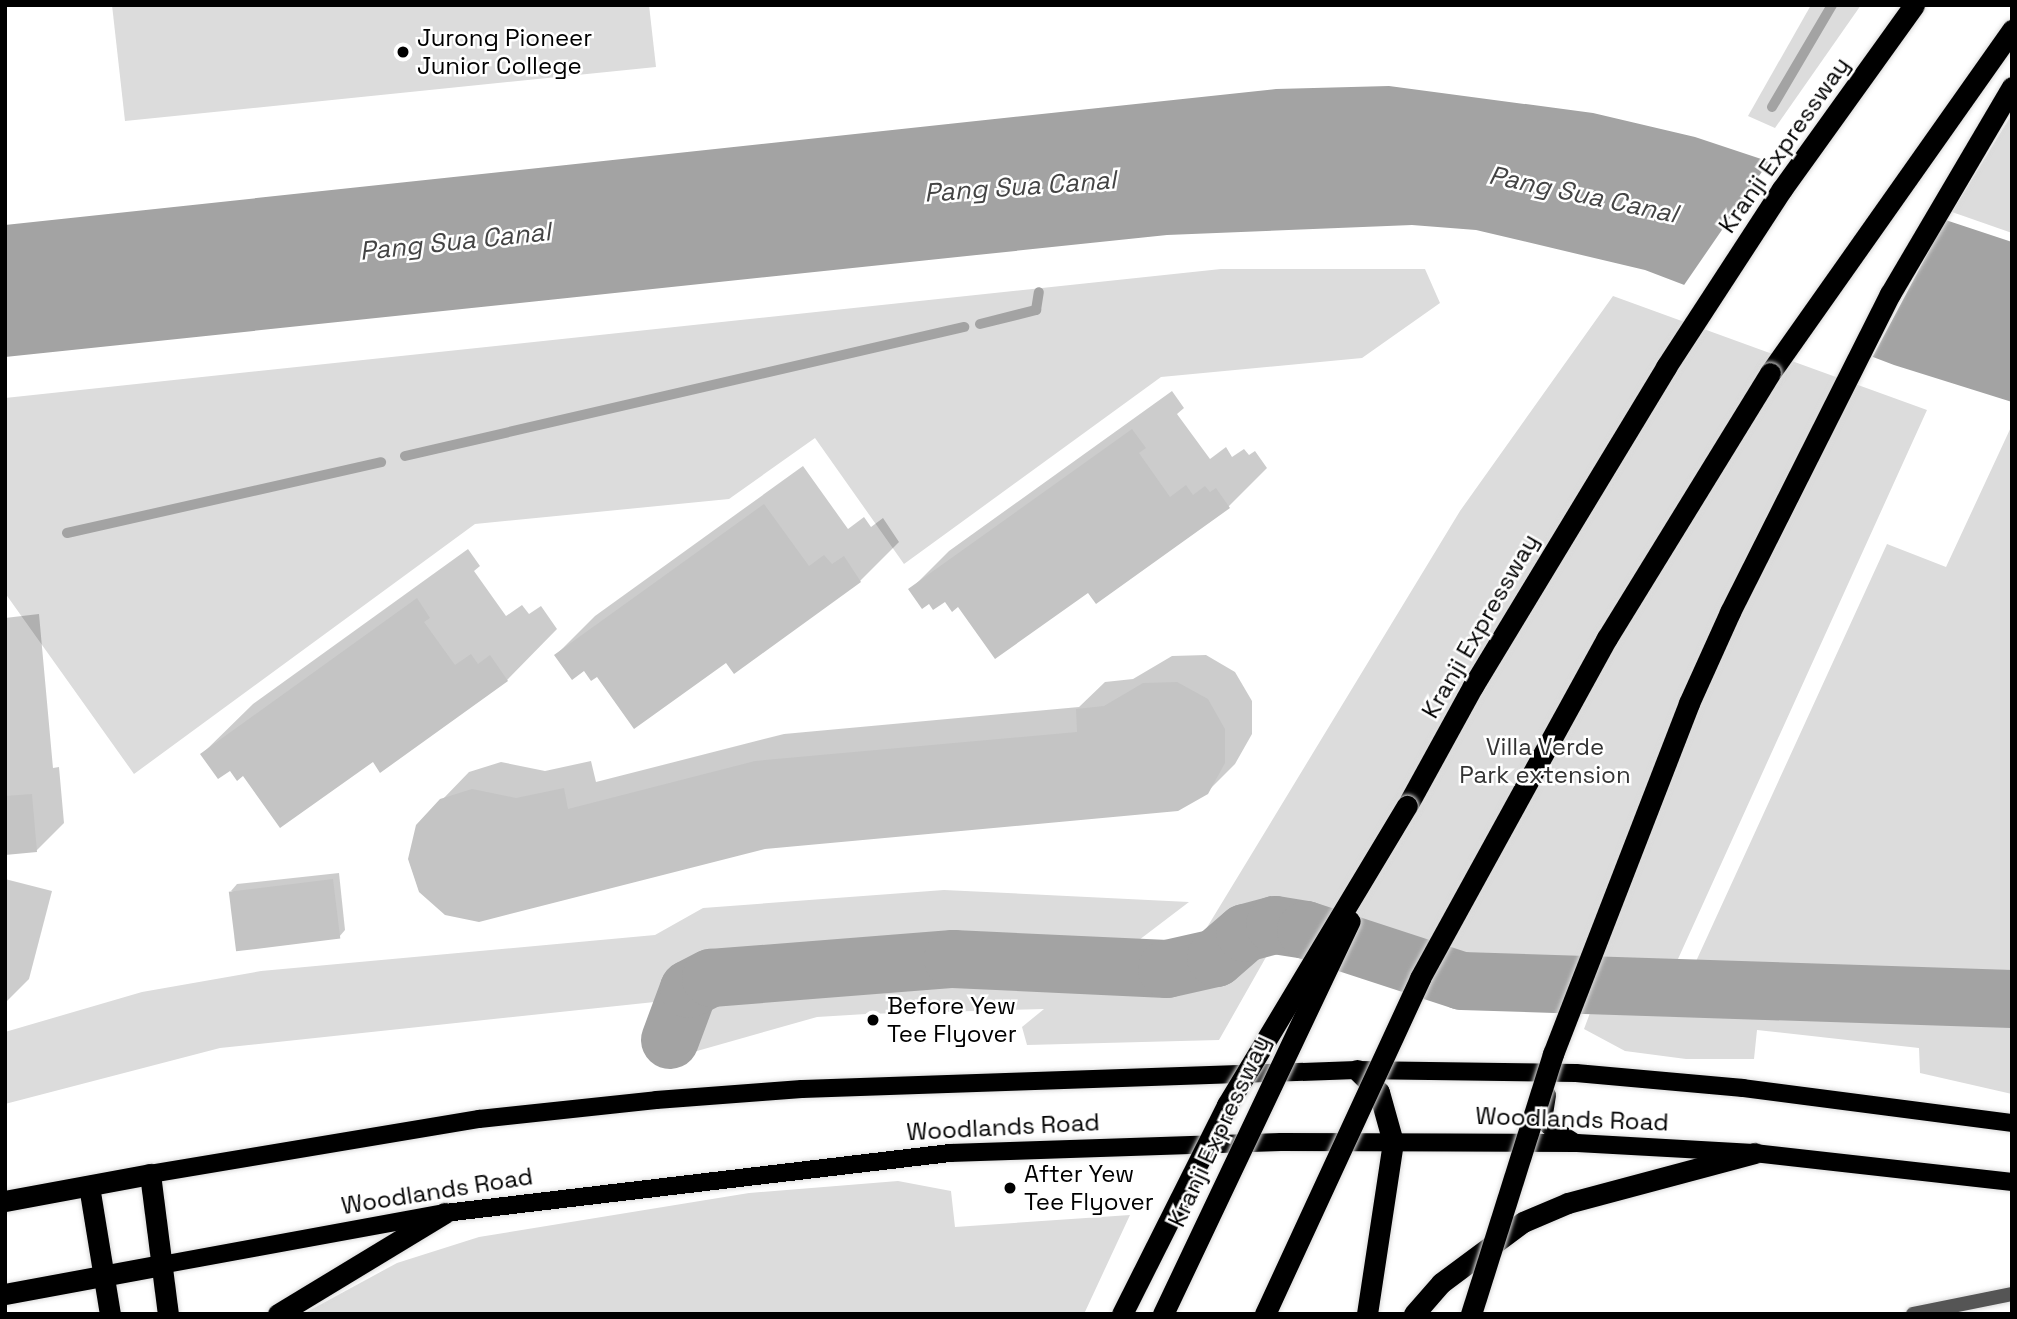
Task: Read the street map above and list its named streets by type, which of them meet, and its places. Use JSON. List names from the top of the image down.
{
  "streets": {
    "highway": ["Kranji Expressway", "Woodlands Road"]
  },
  "water": ["Pang Sua Canal"],
  "parks": ["Villa Verde Park extension"],
  "places": ["Jurong Pioneer Junior College", "Before Yew Tee Flyover", "After Yew Tee Flyover"]
}
